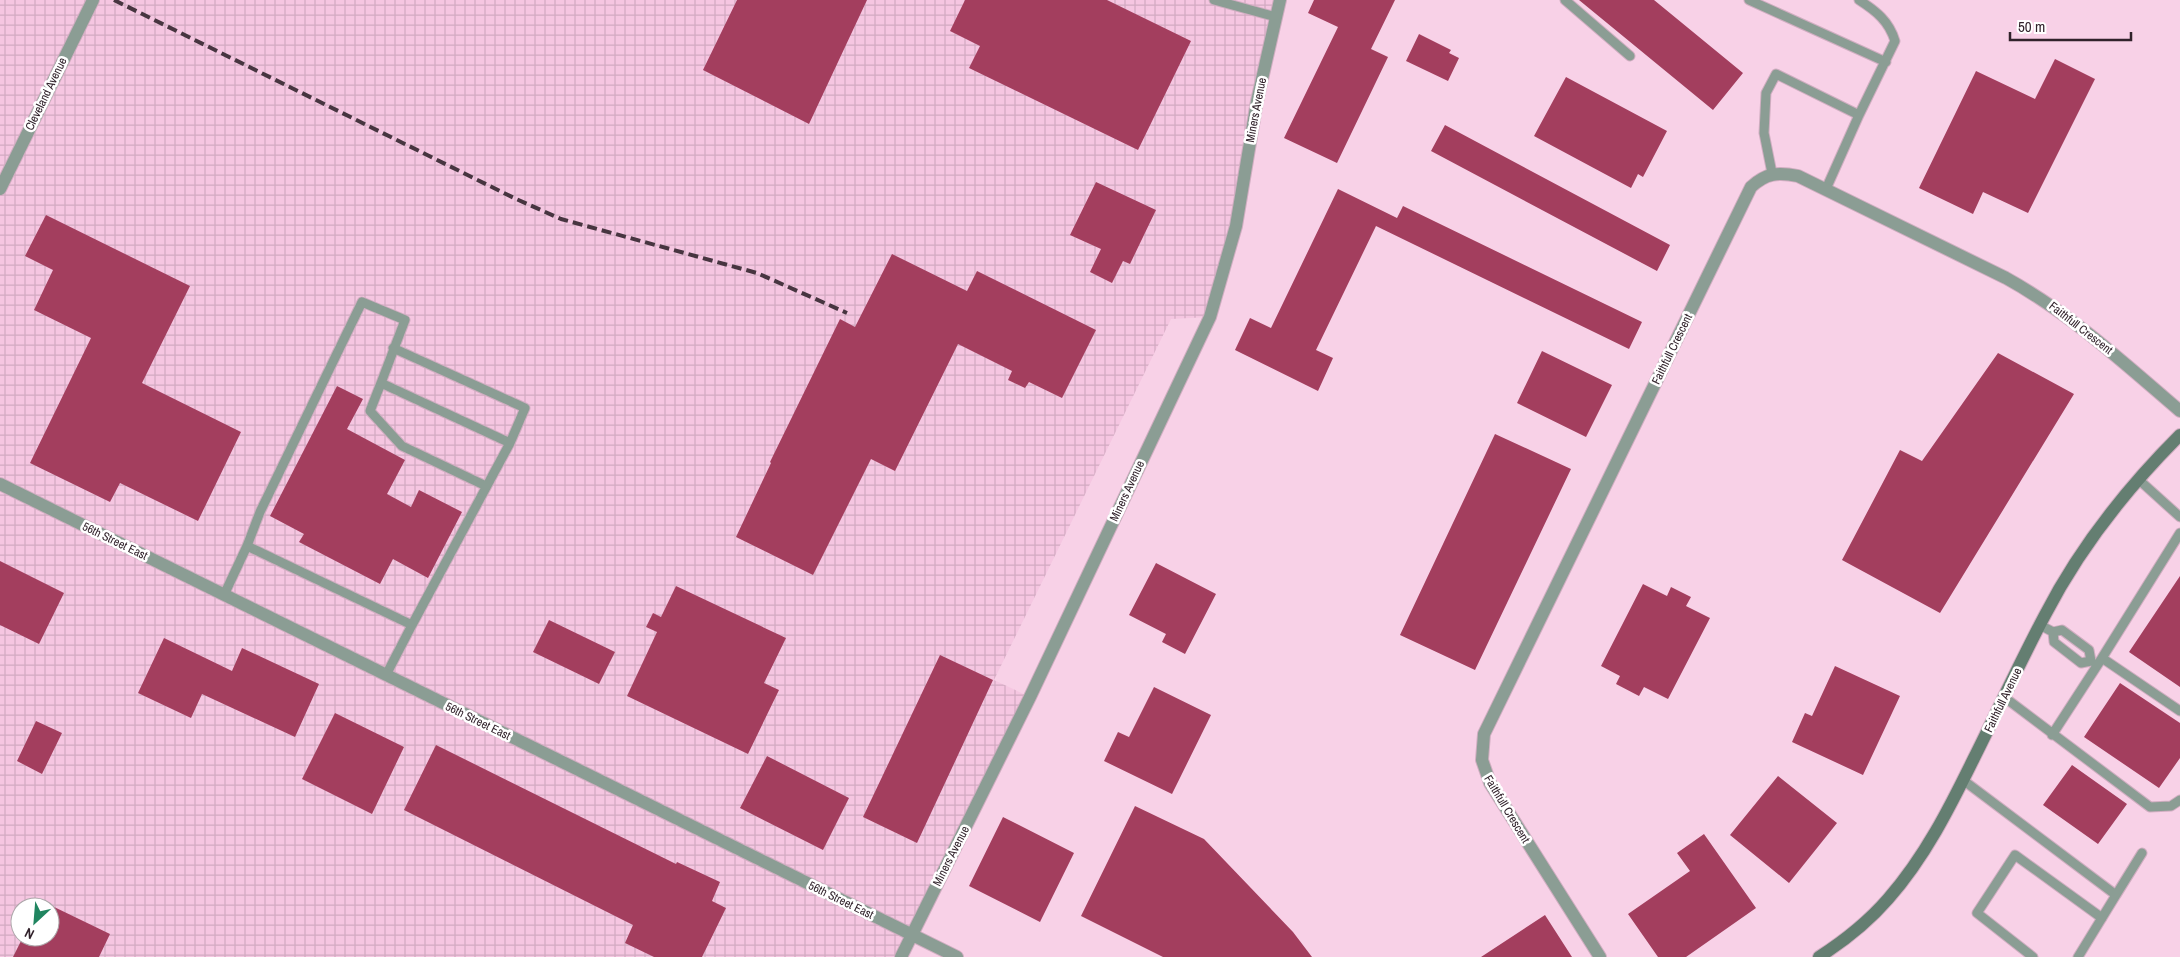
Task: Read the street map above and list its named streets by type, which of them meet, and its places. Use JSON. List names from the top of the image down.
{
  "streets": {
    "street": [
      "Cleveland Avenue",
      "Miners Avenue",
      "Faithfull Crescent",
      "56th Street East",
      "Faithfull Avenue"
    ]
  },
  "crossings": [
    ["Miners Avenue", "56th Street East"]
  ],
  "scale_bar": "50 m",
  "north": "bottom left"
}
